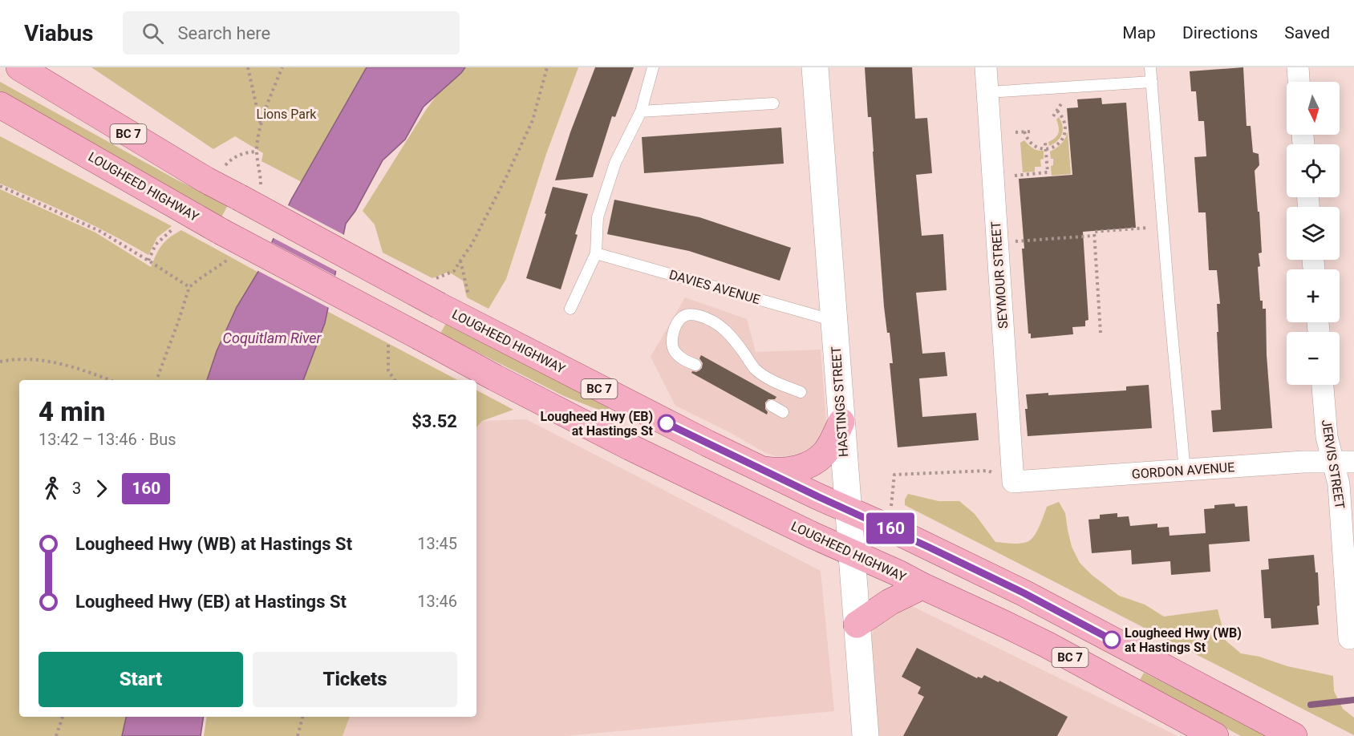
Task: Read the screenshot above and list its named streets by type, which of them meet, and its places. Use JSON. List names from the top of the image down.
{
  "streets": {
    "main road": ["BC 7", "LOUGHEED HIGHWAY"],
    "street": [
      "SEYMOUR STREET",
      "HASTINGS STREET",
      "JERVIS STREET",
      "GORDON AVENUE"
    ],
    "lane": ["DAVIES AVENUE"]
  },
  "crossings": [
    ["LOUGHEED HIGHWAY", "HASTINGS STREET"],
    ["SEYMOUR STREET", "GORDON AVENUE"],
    ["DAVIES AVENUE", "HASTINGS STREET"],
    ["JERVIS STREET", "GORDON AVENUE"]
  ],
  "water": ["Coquitlam River"],
  "parks": ["Lions Park"],
  "places": ["Lougheed Hwy (EB) at Hastings St", "Lougheed Hwy (WB) at Hastings St"],
  "lines": ["bus line 160"],
  "north": "bottom",
  "page": {
    "header": "Viabus",
    "search": "Search here",
    "nav": ["Map", "Directions", "Saved"],
    "on_map": "160",
    "map_buttons": ["+", "−"],
    "heading": ["4 min", "13:42 – 13:46 · Bus", "$3.52"],
    "legs": ["3", "160"],
    "list": [
      {
        "name": "Lougheed Hwy (WB) at Hastings St",
        "value": "13:45"
      },
      {
        "name": "Lougheed Hwy (EB) at Hastings St",
        "value": "13:46"
      }
    ],
    "buttons": ["Start", "Tickets"]
  }
}
